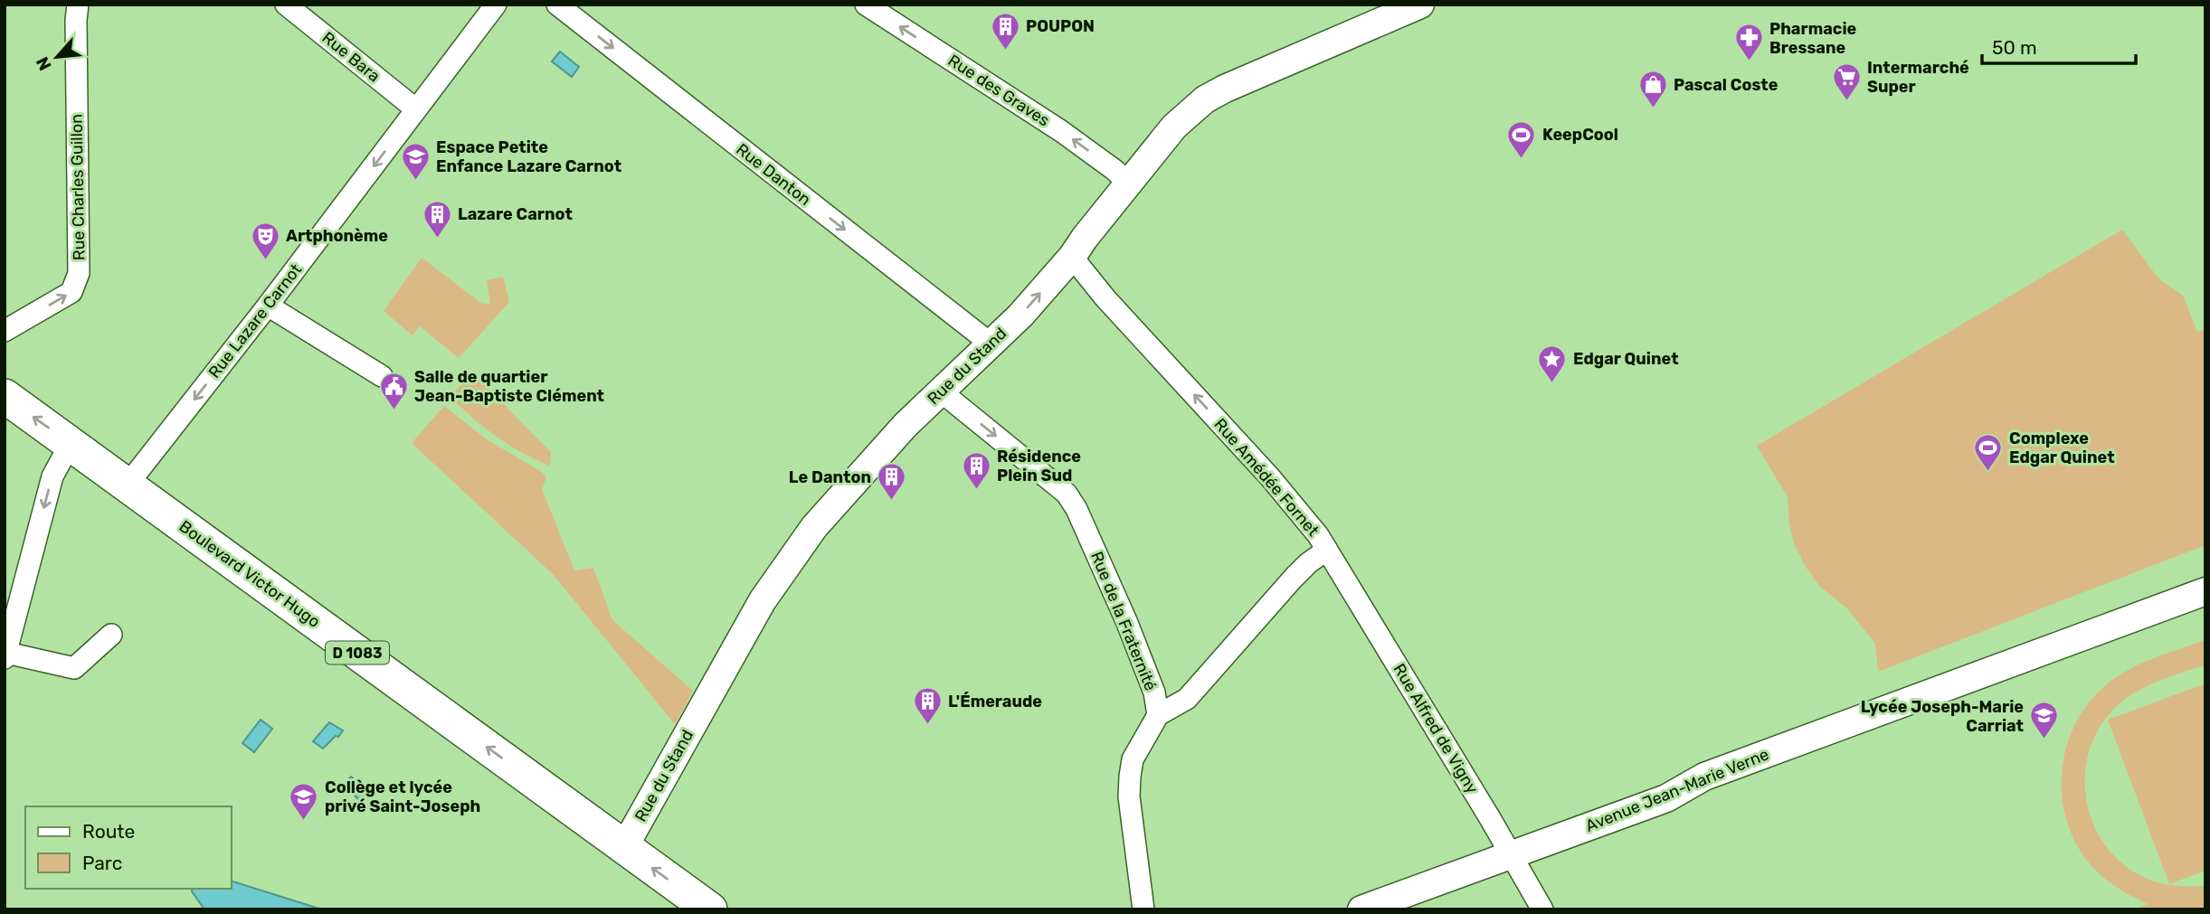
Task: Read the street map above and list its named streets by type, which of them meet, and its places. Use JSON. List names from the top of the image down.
{
  "streets": {
    "main road": ["Boulevard Victor Hugo", "D 1083"],
    "street": [
      "Rue Bara",
      "Rue des Graves",
      "Rue Danton",
      "Rue Charles Guillon",
      "Rue Lazare Carnot",
      "Rue du Stand",
      "Rue Amédée Fornet",
      "Rue de la Fraternité",
      "Rue Alfred de Vigny",
      "Avenue Jean-Marie Verne"
    ]
  },
  "crossings": [
    ["Rue Bara", "Rue Lazare Carnot"],
    ["Rue des Graves", "Rue du Stand"],
    ["Rue Danton", "Rue du Stand"],
    ["Rue Lazare Carnot", "Boulevard Victor Hugo"],
    ["Rue du Stand", "Rue Amédée Fornet"],
    ["Rue du Stand", "Boulevard Victor Hugo"],
    ["Rue du Stand", "Rue de la Fraternité"],
    ["Rue Amédée Fornet", "Rue de la Fraternité"],
    ["Rue Amédée Fornet", "Rue Alfred de Vigny"],
    ["Rue Alfred de Vigny", "Avenue Jean-Marie Verne"]
  ],
  "one_way": [
    "Rue des Graves",
    "Rue Danton",
    "Rue Charles Guillon",
    "Rue Lazare Carnot",
    "Rue Amédée Fornet",
    "Boulevard Victor Hugo",
    "Rue de la Fraternité"
  ],
  "places": {
    "building": [
      "POUPON",
      "Lazare Carnot",
      "Résidence Plein Sud",
      "Le Danton",
      "L'Émeraude"
    ],
    "pharmacy": ["Pharmacie Bressane"],
    "supermarket": ["Intermarché Super"],
    "shop": ["Pascal Coste"],
    "sports": ["KeepCool", "Complexe Edgar Quinet"],
    "school or university": ["Espace Petite Enfance Lazare Carnot", "Lycée Joseph-Marie Carriat", "Collège et lycée privé Saint-Joseph"],
    "theatre": ["Artphonème"],
    "place": ["Edgar Quinet"],
    "public building": ["Salle de quartier Jean-Baptiste Clément"]
  },
  "legend": ["Route", "Parc"],
  "scale_bar": "50 m",
  "north": "bottom left"
}
